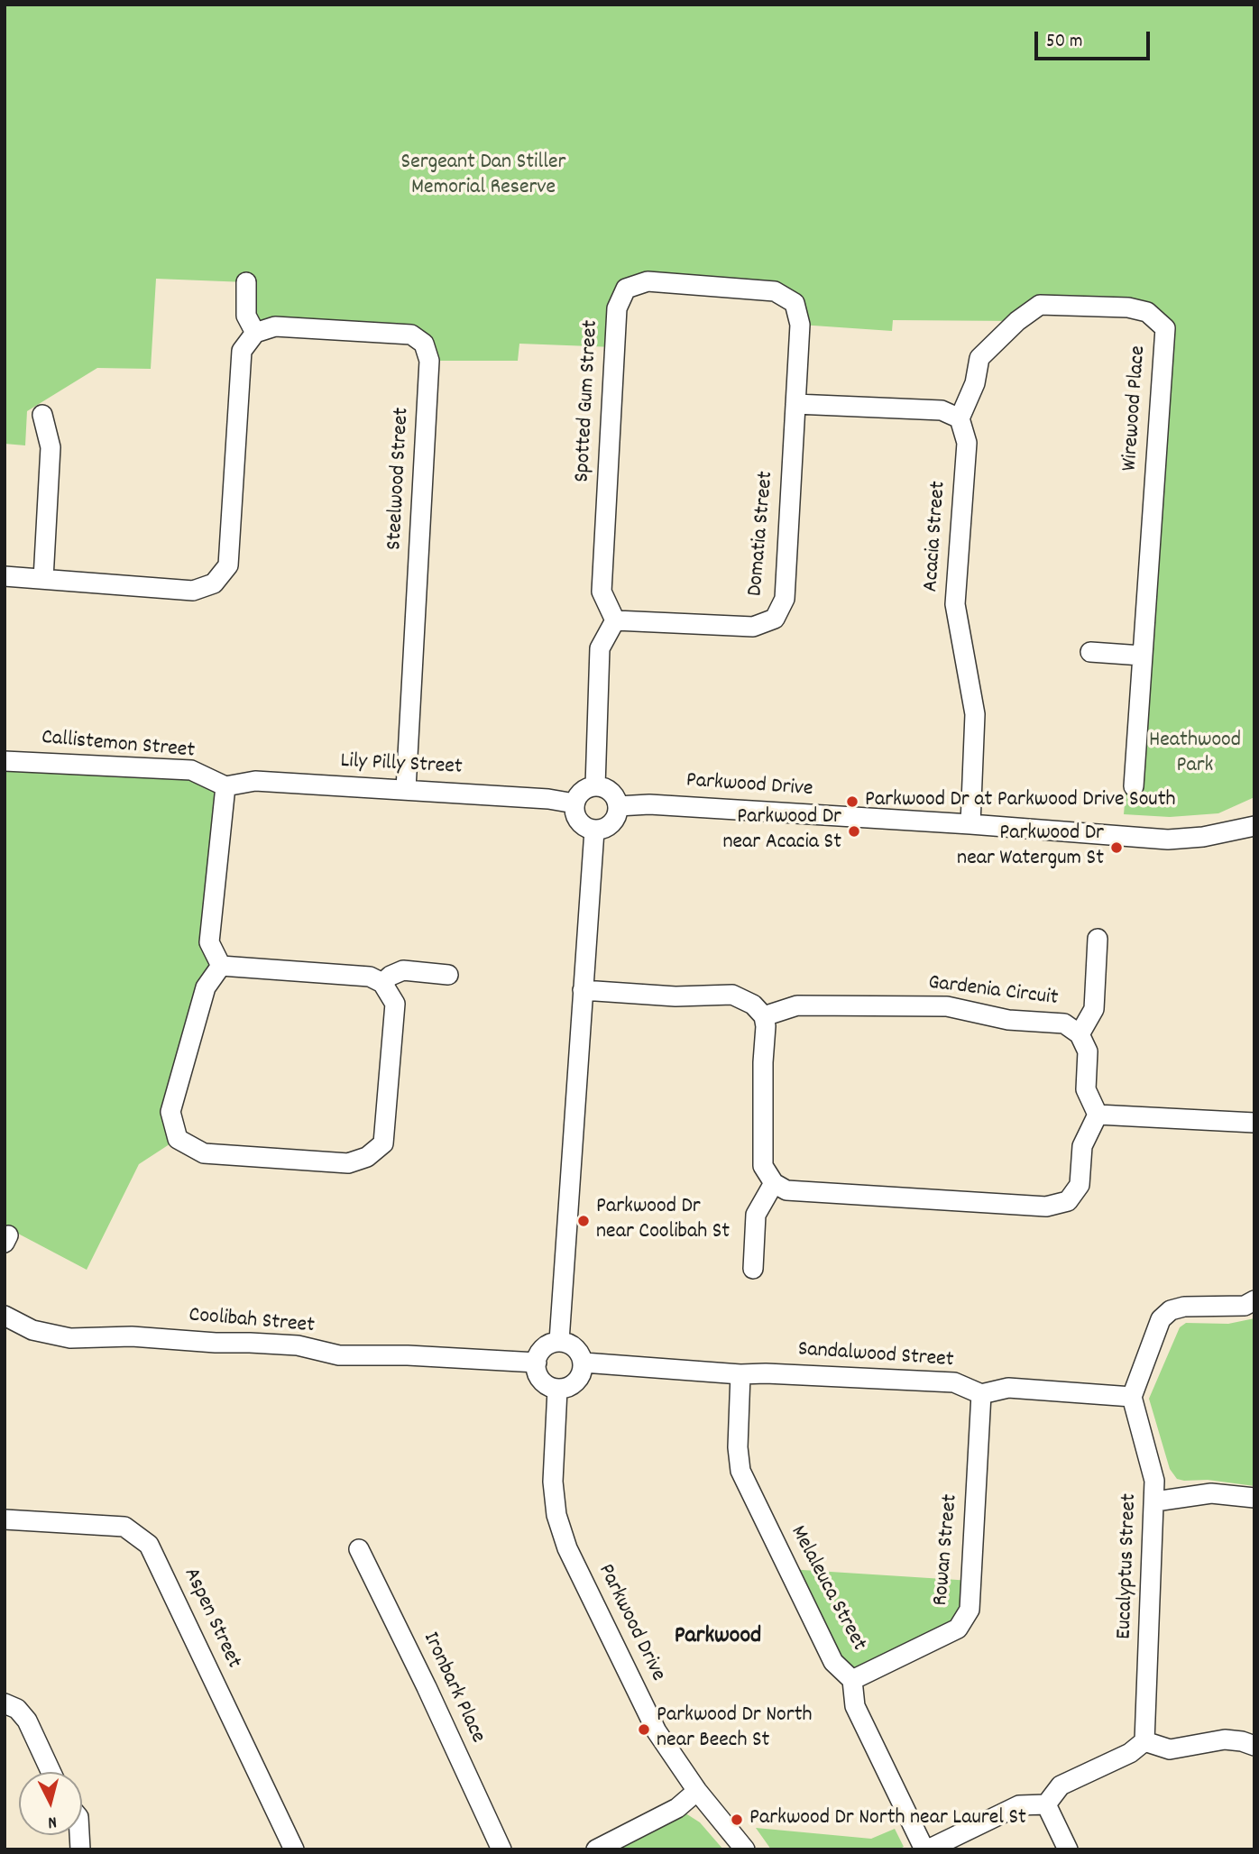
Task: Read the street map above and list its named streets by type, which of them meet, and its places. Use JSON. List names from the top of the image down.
{
  "streets": {
    "street": [
      "Spotted Gum Street",
      "Wirewood Place",
      "Steelwood Street",
      "Domatia Street",
      "Acacia Street",
      "Callistemon Street",
      "Lily Pilly Street",
      "Parkwood Drive",
      "Gardenia Circuit",
      "Coolibah Street",
      "Sandalwood Street",
      "Rowan Street",
      "Eucalyptus Street",
      "Melaleuca Street",
      "Aspen Street",
      "Ironbark Place"
    ]
  },
  "crossings": [
    ["Spotted Gum Street", "Domatia Street"],
    ["Wirewood Place", "Acacia Street"],
    ["Steelwood Street", "Lily Pilly Street"],
    ["Acacia Street", "Parkwood Drive"],
    ["Callistemon Street", "Lily Pilly Street"],
    ["Lily Pilly Street", "Parkwood Drive"],
    ["Parkwood Drive", "Coolibah Street"],
    ["Parkwood Drive", "Sandalwood Street"],
    ["Coolibah Street", "Sandalwood Street"],
    ["Sandalwood Street", "Rowan Street"],
    ["Sandalwood Street", "Melaleuca Street"],
    ["Rowan Street", "Melaleuca Street"]
  ],
  "districts": ["Parkwood"],
  "parks": ["Sergeant Dan Stiller Memorial Reserve", "Heathwood Park"],
  "places": [
    "Parkwood Dr at Parkwood Drive South",
    "Parkwood Dr near Acacia St",
    "Parkwood Dr near Watergum St",
    "Parkwood Dr near Coolibah St",
    "Parkwood Dr North near Beech St",
    "Parkwood Dr North near Laurel St"
  ],
  "scale_bar": "50 m",
  "north": "bottom"
}
